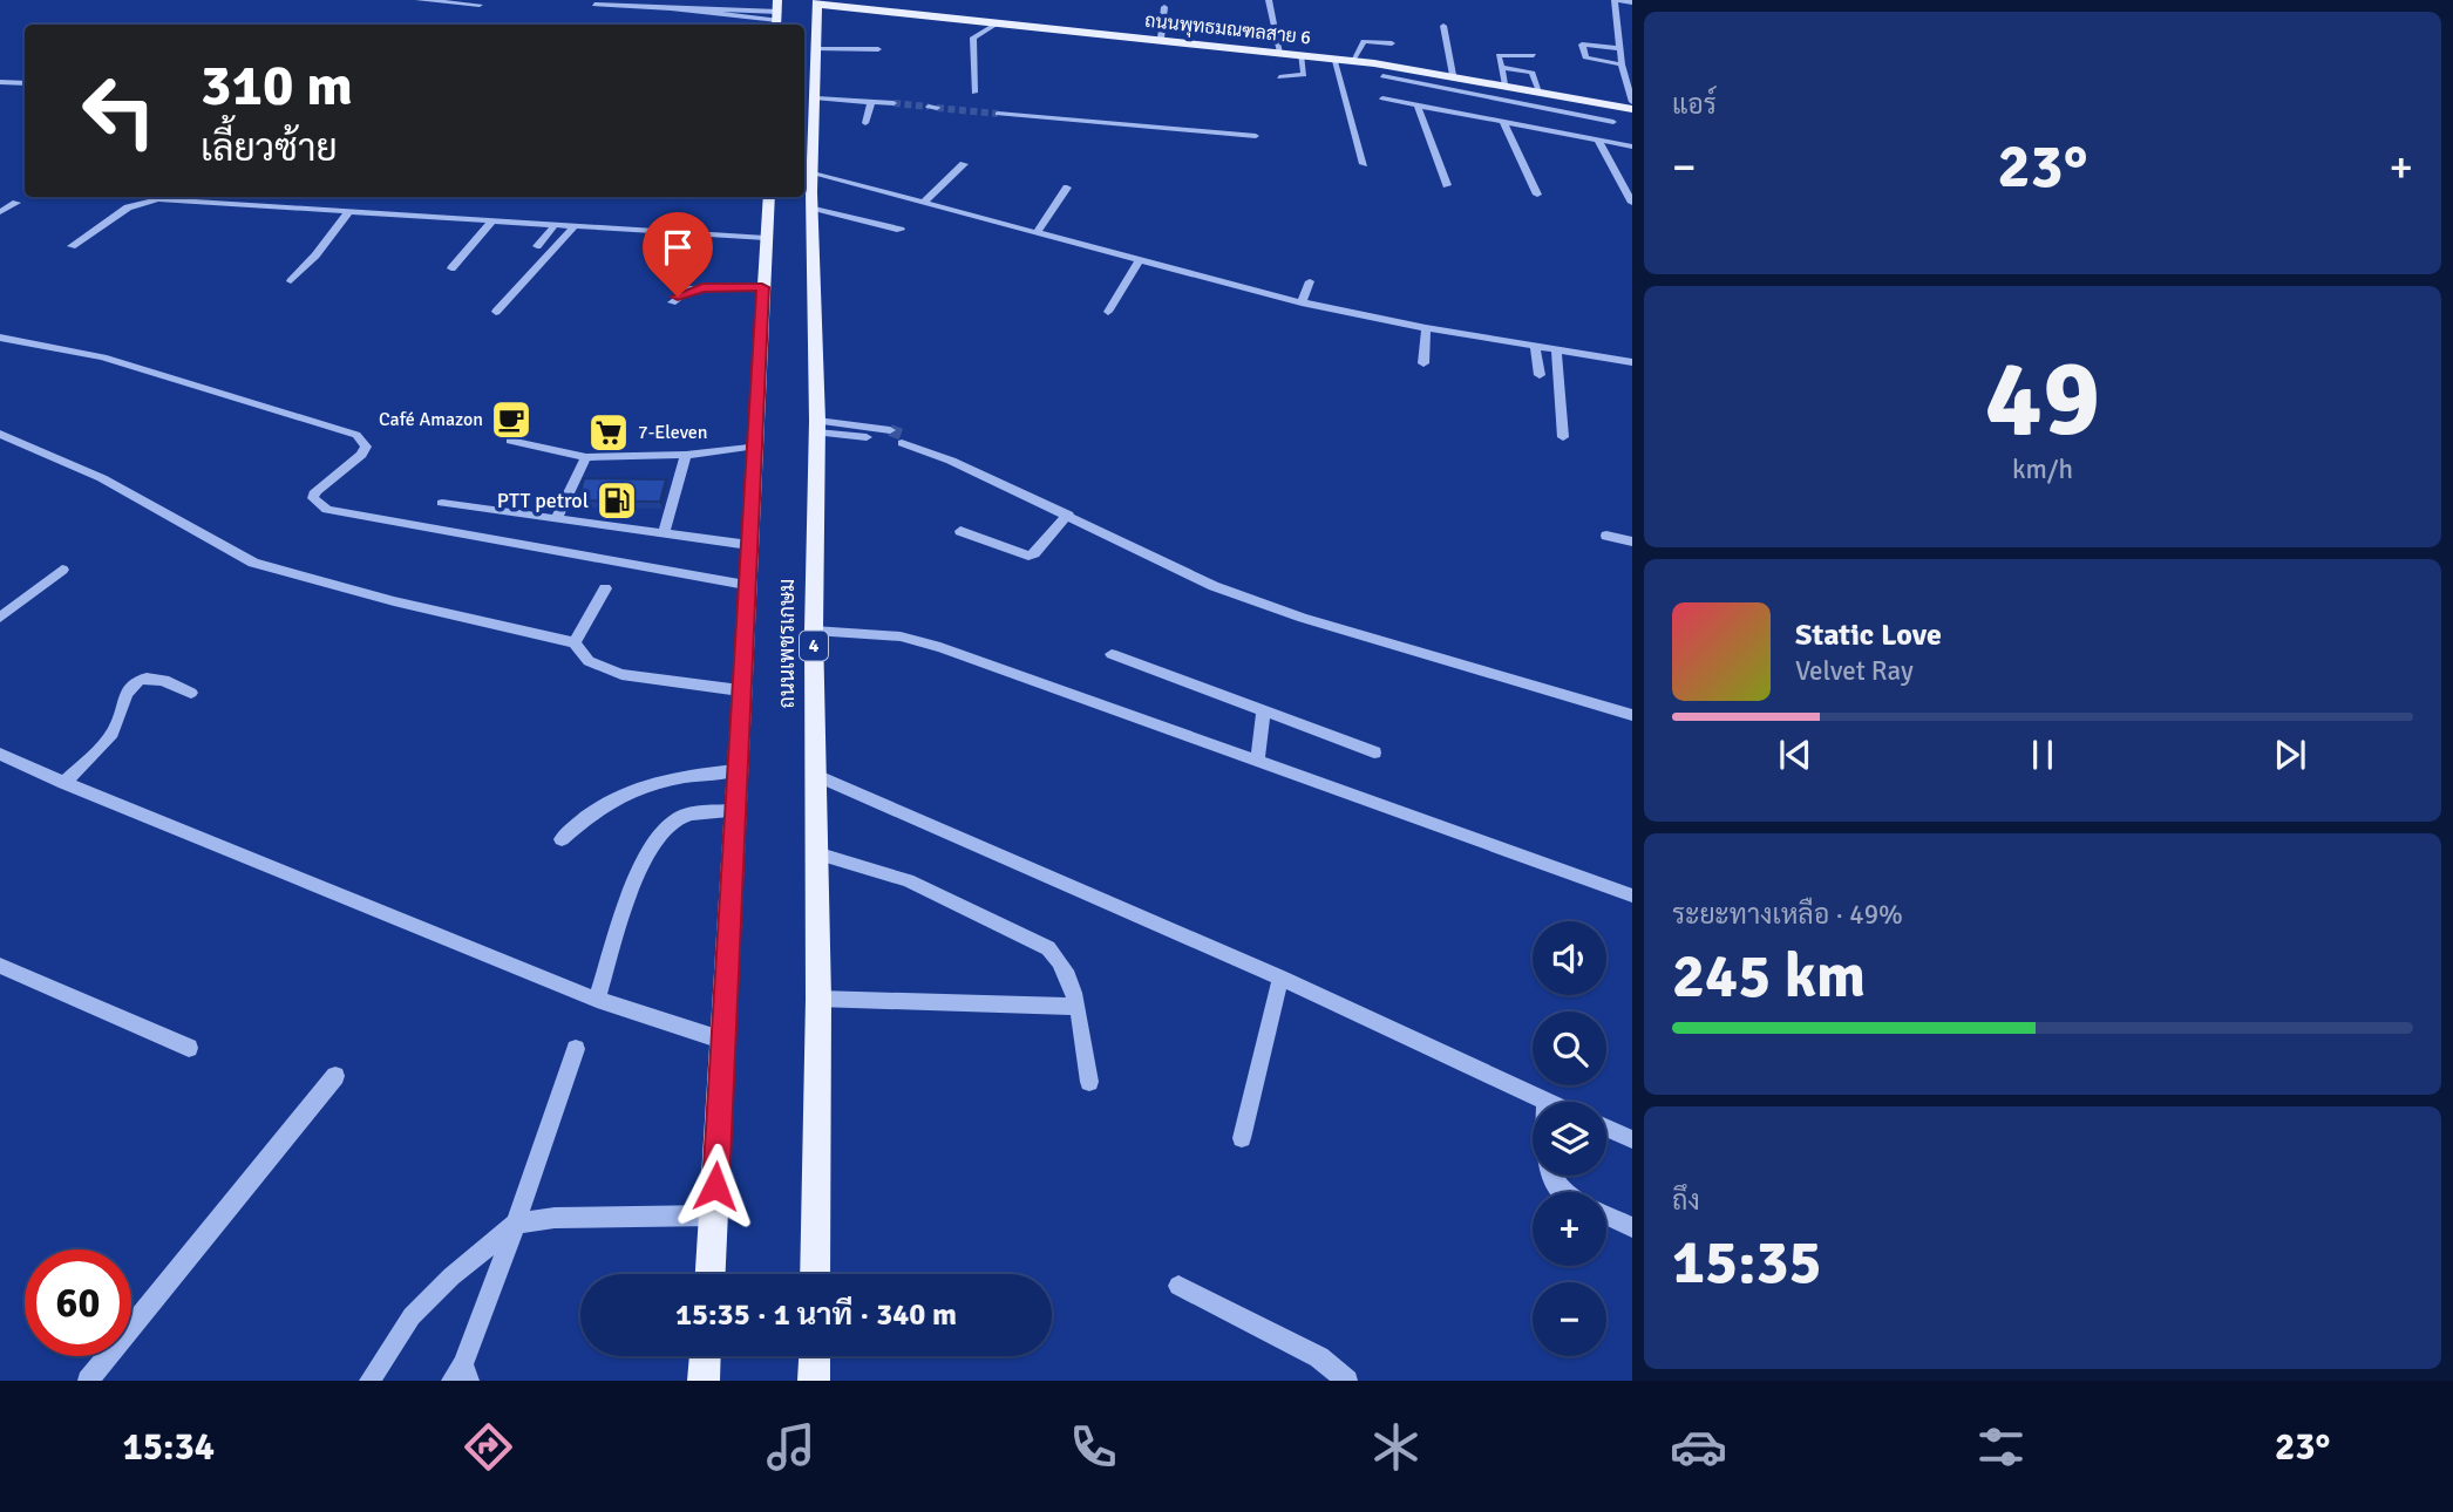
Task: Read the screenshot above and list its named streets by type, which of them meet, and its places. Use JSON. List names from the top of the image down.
{
  "streets": {
    "main road": ["ถนนพุทธมณฑลสาย 6", "ถนนเพชรเกษม", "4"]
  },
  "crossings": [
    ["ถนนพุทธมณฑลสาย 6", "ถนนเพชรเกษม"]
  ],
  "places": {
    "cafe": ["Café Amazon"],
    "supermarket": ["7-Eleven"],
    "fuel station": ["PTT petrol"]
  },
  "page": {
    "tile": [
      "แอร์",
      ["49", "km/h"],
      ["ระยะทางเหลือ · 49%", "245 km"],
      ["ถึง", "15:35"]
    ],
    "turn": ["310 m", "เลี้ยวซ้าย"],
    "heat": ["−", "23°", "+"],
    "song": ["Static Love", "Velvet Ray"],
    "map_buttons": ["+", "−"],
    "limit": "60",
    "trip": "15:35 · 1 นาที · 340 m",
    "tabs": ["15:34", "23°"]
  }
}
